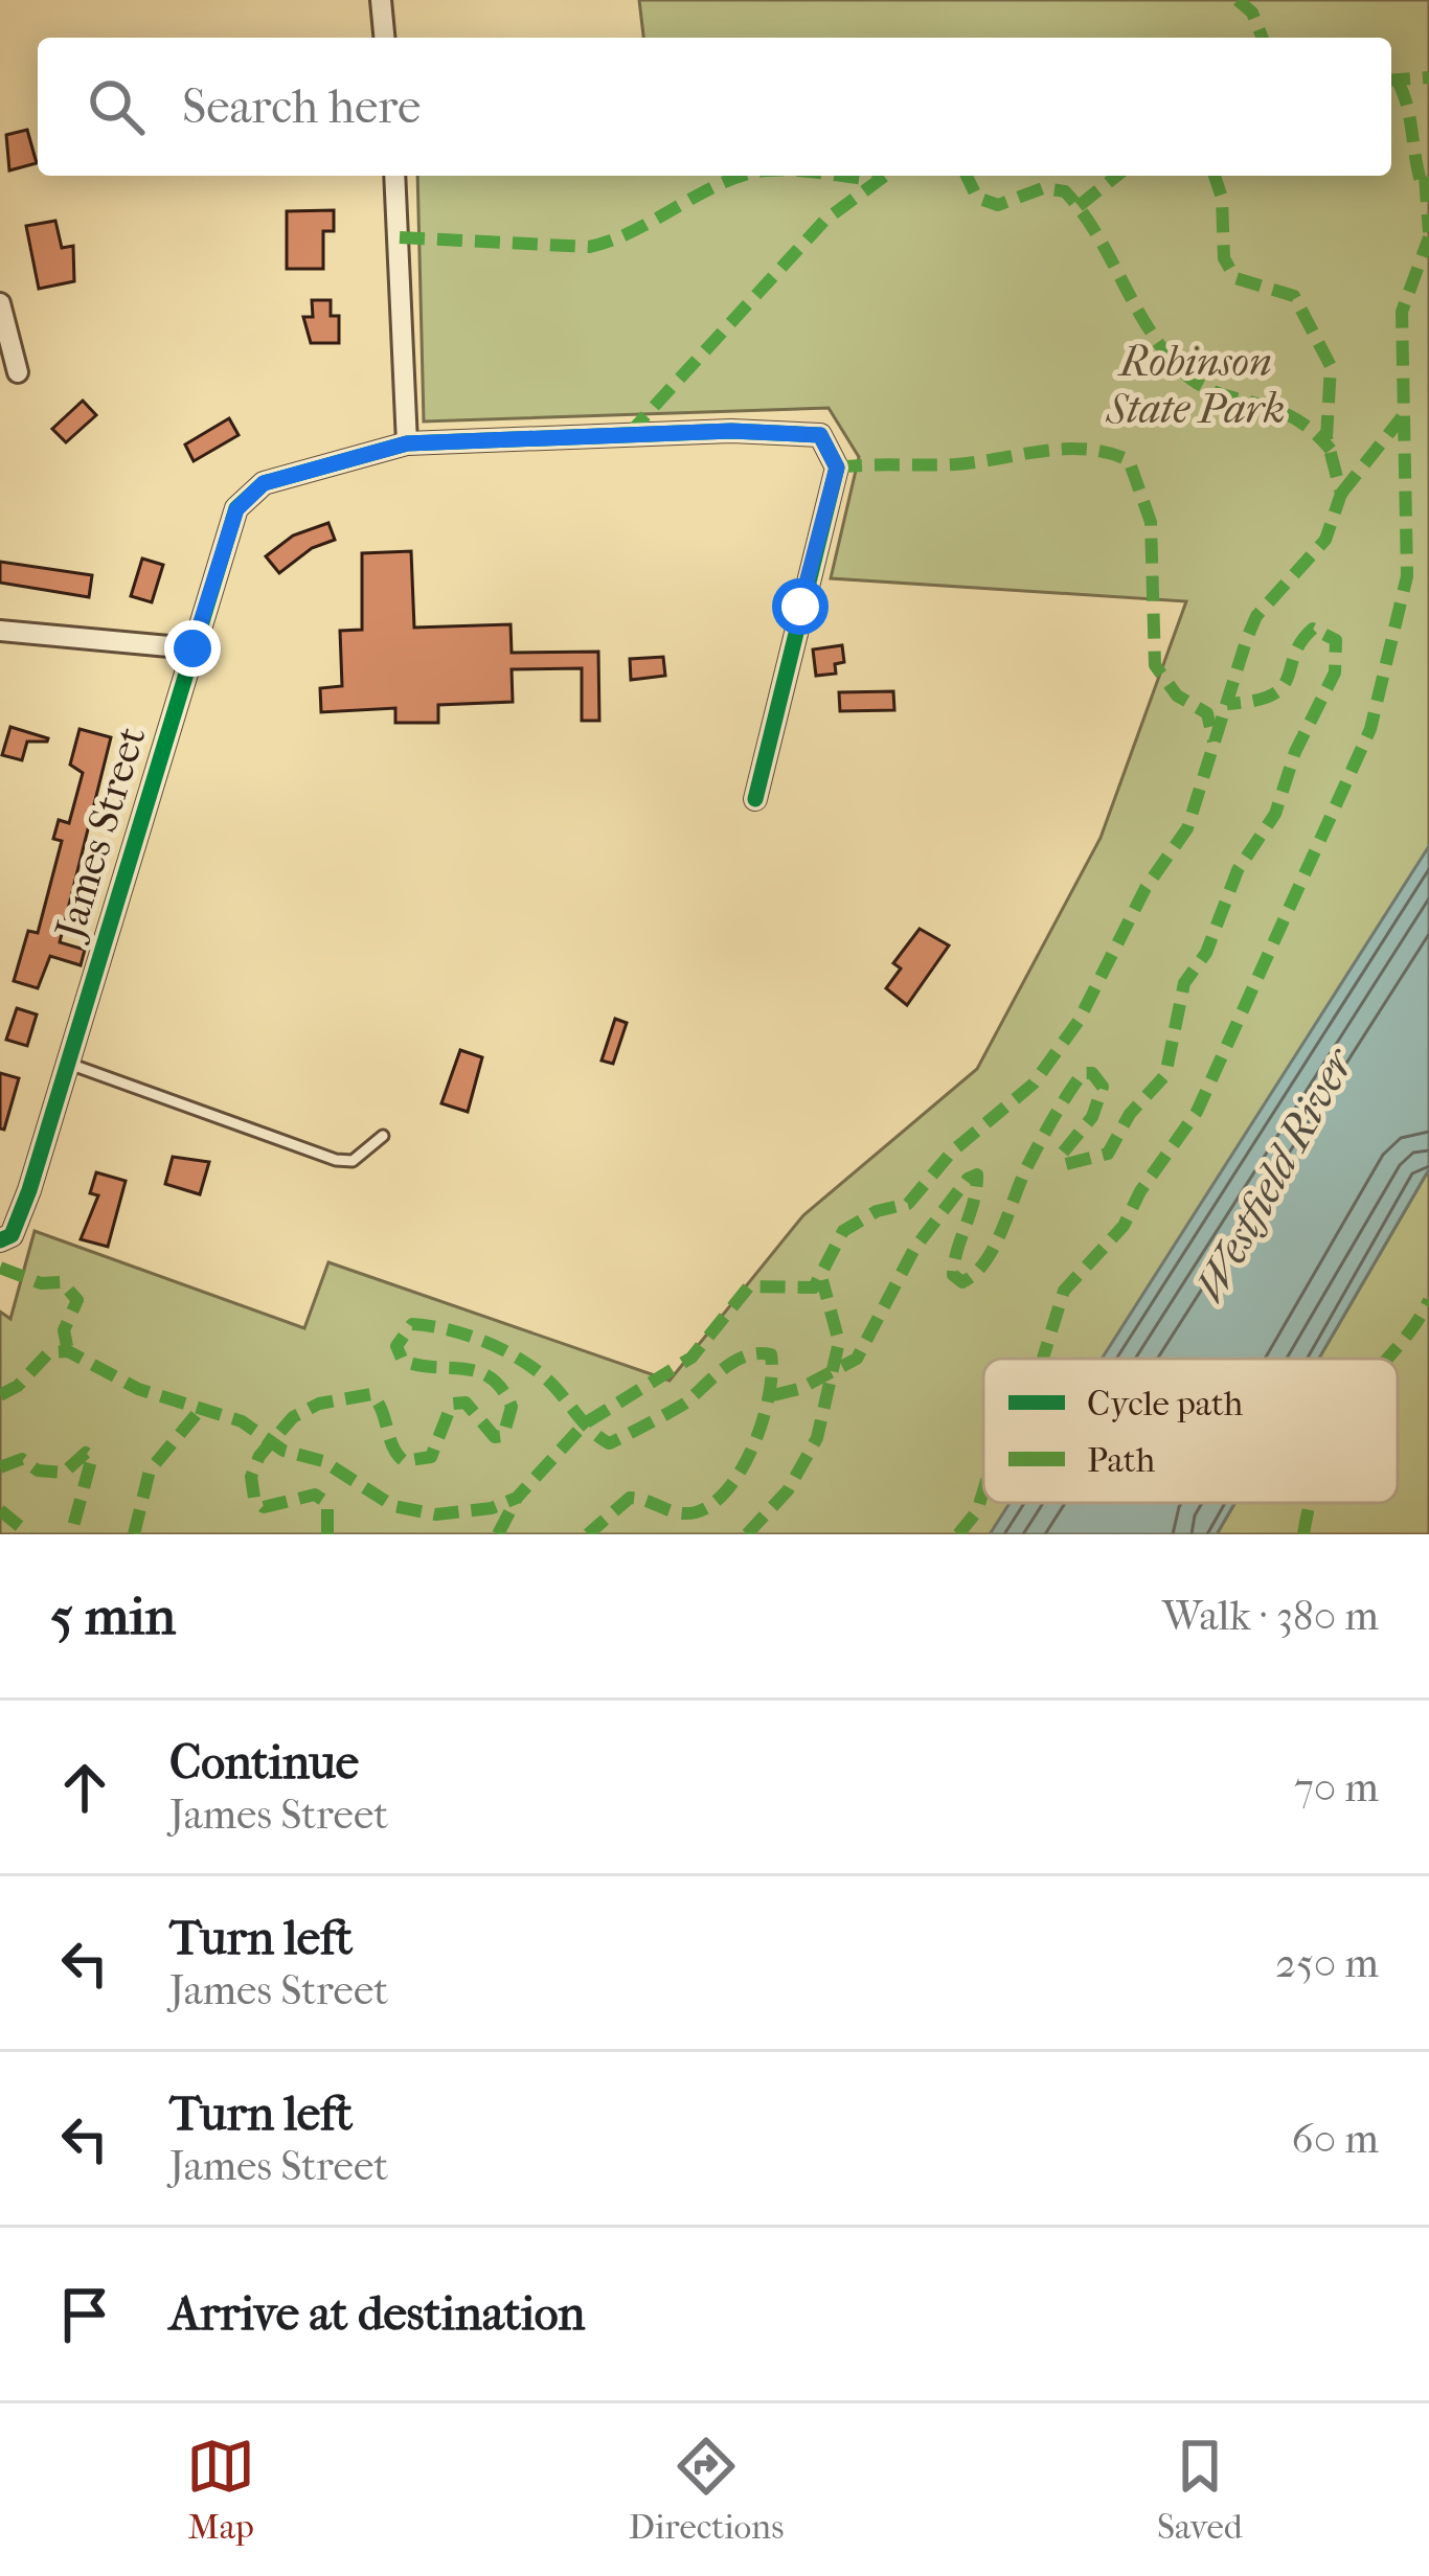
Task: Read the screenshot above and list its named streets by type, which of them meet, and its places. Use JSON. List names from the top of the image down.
{
  "streets": {
    "street": ["James Street"]
  },
  "water": ["Westfield River"],
  "parks": ["Robinson State Park"],
  "legend": ["Cycle path", "Path"],
  "page": {
    "search": "Search here",
    "heading": ["5 min", "Walk · 380 m"],
    "list": [
      ["Continue", "James Street", "70 m"],
      ["Turn left", "James Street", "250 m"],
      ["Turn left", "James Street", "60 m"],
      "Arrive at destination"
    ],
    "nav": ["Map", "Directions", "Saved"]
  }
}
